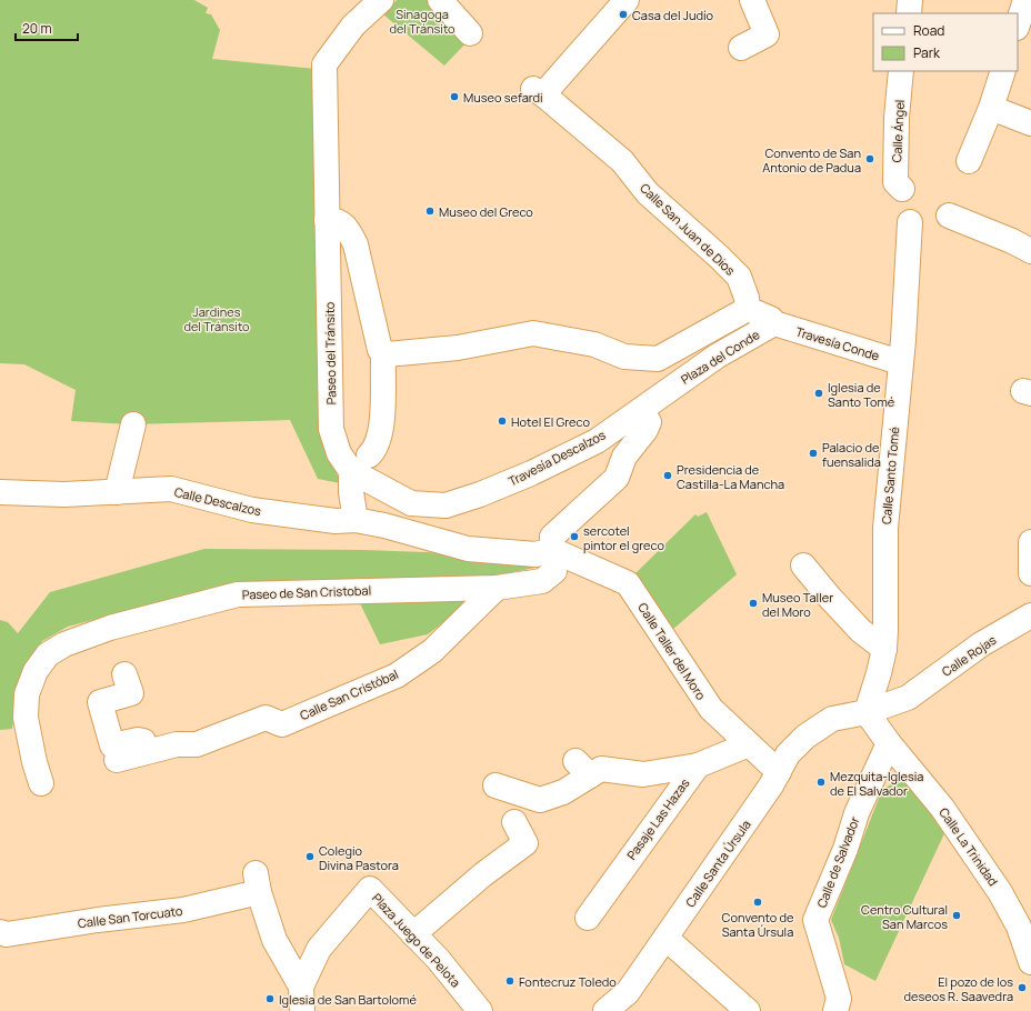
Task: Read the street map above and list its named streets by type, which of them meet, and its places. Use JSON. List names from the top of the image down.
{
  "streets": {
    "street": [
      "Calle Ángel",
      "Calle San Juan de Dios",
      "Travesía Conde",
      "Paseo del Tránsito",
      "Plaza del Conde",
      "Travesía Descalzos",
      "Calle Santo Tomé",
      "Calle Descalzos",
      "Paseo de San Cristobal",
      "Calle Taller del Moro",
      "Calle Rojas",
      "Calle San Cristóbal",
      "Pasaje Las Hazas",
      "Calle La Trinidad",
      "Calle de Salvador",
      "Calle Santa Úrsula",
      "Calle San Torcuato",
      "Plaza Juego de Pelota"
    ]
  },
  "crossings": [
    ["Calle San Juan de Dios", "Plaza del Conde"],
    ["Travesía Conde", "Plaza del Conde"],
    ["Travesía Conde", "Calle Santo Tomé"],
    ["Paseo del Tránsito", "Travesía Descalzos"],
    ["Plaza del Conde", "Travesía Descalzos"],
    ["Calle Santo Tomé", "Calle Rojas"],
    ["Calle Santo Tomé", "Calle La Trinidad"],
    ["Paseo de San Cristobal", "Calle Taller del Moro"],
    ["Paseo de San Cristobal", "Calle San Cristóbal"],
    ["Calle Taller del Moro", "Calle Santa Úrsula"],
    ["Calle Rojas", "Calle La Trinidad"],
    ["Calle Rojas", "Calle Santa Úrsula"],
    ["Calle La Trinidad", "Calle de Salvador"],
    ["Calle San Torcuato", "Plaza Juego de Pelota"]
  ],
  "parks": ["Sinagoga del Tránsito", "Jardines del Tránsito"],
  "places": [
    "Casa del Judío",
    "Museo sefardi",
    "Convento de San Antonio de Padua",
    "Museo del Greco",
    "Iglesia de Santo Tomé",
    "Hotel El Greco",
    "Palacio de fuensalida",
    "Presidencia de Castilla-La Mancha",
    "sercotel pintor el greco",
    "Museo Taller del Moro",
    "Mezquita-Iglesia de El Salvador",
    "Colegio Divina Pastora",
    "Convento de Santa Úrsula",
    "Centro Cultural San Marcos",
    "Fontecruz Toledo",
    "El pozo de los deseos R. Saavedra",
    "Iglesia de San Bartolomé"
  ],
  "legend": ["Road", "Park"],
  "scale_bar": "20 m"
}
